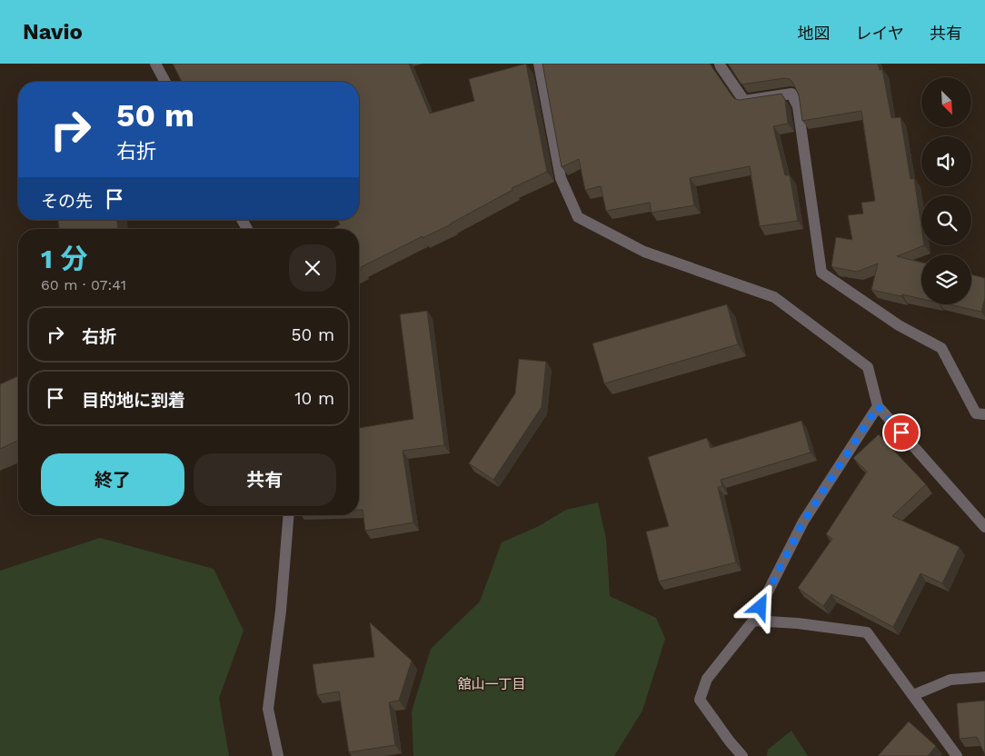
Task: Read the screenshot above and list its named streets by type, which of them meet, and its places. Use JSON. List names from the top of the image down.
{
  "districts": ["舘山一丁目"],
  "north": "bottom right",
  "page": {
    "header": "Navio",
    "nav": ["地図", "レイヤ", "共有"],
    "turn": ["50 m", "右折"],
    "then": "その先",
    "heading": ["1 分", "60 m · 07:41"],
    "list": [
      {
        "name": "右折",
        "value": "50 m"
      },
      {
        "name": "目的地に到着",
        "value": "10 m"
      }
    ],
    "buttons": ["終了", "共有"]
  }
}
